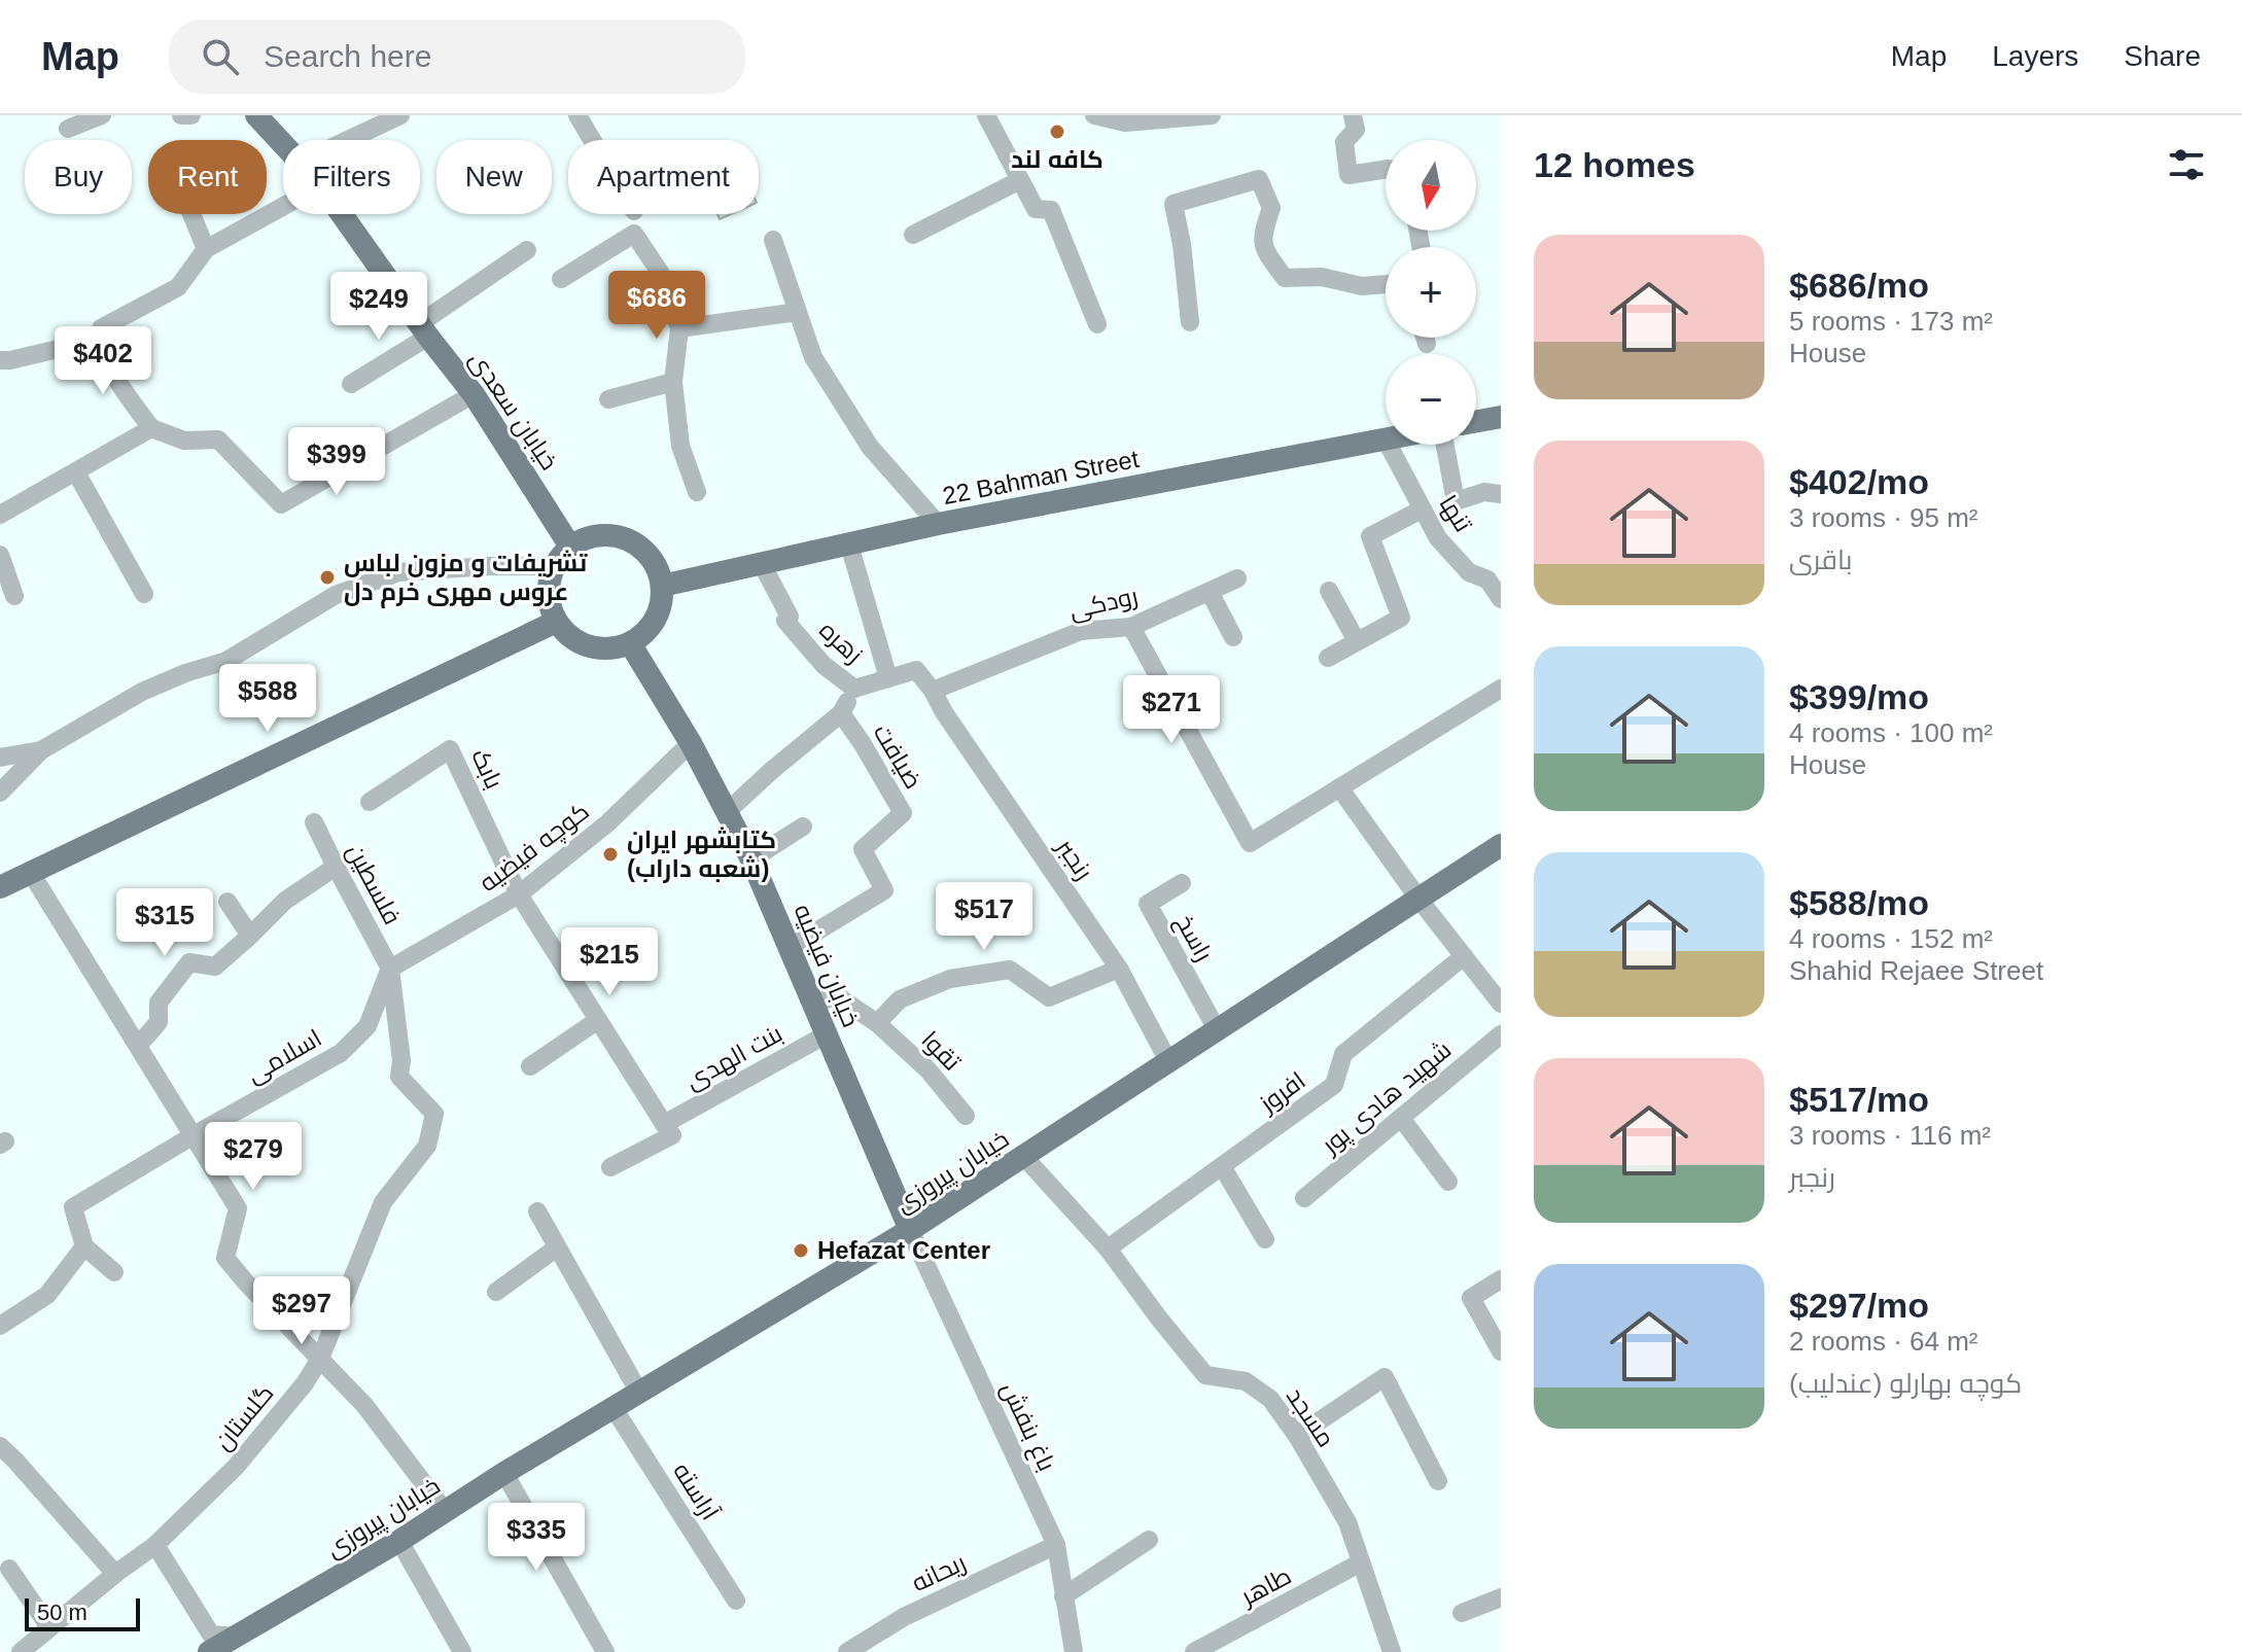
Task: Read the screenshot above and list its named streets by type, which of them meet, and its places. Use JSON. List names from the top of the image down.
{
  "streets": {
    "main road": [
      "خیابان سعدی",
      "22 Bahman Street",
      "خیابان فیضیه",
      "خیابان پیروزی"
    ],
    "street": [
      "تنها",
      "رودکی",
      "زهره",
      "ضیافت",
      "بابک",
      "کوچه فیضیه",
      "رنجبر",
      "فلسطین",
      "راسخ",
      "تقوا",
      "اسلامی",
      "بنت الهدی",
      "افروز",
      "شهید هادی پور",
      "گلستان",
      "مسجد",
      "باغ بنفش",
      "آراسته",
      "ریحانه",
      "طاهر"
    ]
  },
  "crossings": [
    ["خیابان سعدی", "22 Bahman Street"],
    ["خیابان سعدی", "خیابان فیضیه"],
    ["22 Bahman Street", "زهره"],
    ["22 Bahman Street", "خیابان فیضیه"],
    ["رودکی", "رنجبر"],
    ["زهره", "ضیافت"],
    ["زهره", "خیابان فیضیه"],
    ["ضیافت", "خیابان فیضیه"],
    ["بابک", "کوچه فیضیه"],
    ["کوچه فیضیه", "فلسطین"],
    ["کوچه فیضیه", "خیابان فیضیه"],
    ["کوچه فیضیه", "اسلامی"],
    ["کوچه فیضیه", "گلستان"],
    ["رنجبر", "خیابان پیروزی"],
    ["فلسطین", "اسلامی"],
    ["فلسطین", "گلستان"],
    ["راسخ", "خیابان پیروزی"],
    ["خیابان فیضیه", "تقوا"],
    ["خیابان فیضیه", "بنت الهدی"],
    ["خیابان فیضیه", "خیابان پیروزی"],
    ["خیابان فیضیه", "باغ بنفش"],
    ["اسلامی", "گلستان"],
    ["افروز", "مسجد"],
    ["خیابان پیروزی", "مسجد"],
    ["خیابان پیروزی", "باغ بنفش"],
    ["خیابان پیروزی", "آراسته"],
    ["مسجد", "طاهر"],
    ["باغ بنفش", "ریحانه"]
  ],
  "places": [
    "كافه لند",
    "تشریفات و مزون لباس عروس مهری خرم دل",
    "کتابشهر ایران (شعبه داراب)",
    "Hefazat Center"
  ],
  "scale_bar": "50 m",
  "north": "bottom",
  "page": {
    "header": "Map",
    "search": "Search here",
    "nav": ["Map", "Layers", "Share"],
    "heading": "12 homes",
    "map_buttons": ["+", "−"],
    "chip": [
      "Buy",
      "Rent",
      "Filters",
      "New",
      "Apartment"
    ],
    "list": [
      {
        "name": "$686/mo",
        "note": "5 rooms · 173 m² · House"
      },
      {
        "name": "$402/mo",
        "note": "3 rooms · 95 m² · باقری"
      },
      {
        "name": "$399/mo",
        "note": "4 rooms · 100 m² · House"
      },
      {
        "name": "$588/mo",
        "note": "4 rooms · 152 m² · Shahid Rejaee Street"
      },
      {
        "name": "$517/mo",
        "note": "3 rooms · 116 m² · رنجبر"
      },
      {
        "name": "$297/mo",
        "note": "2 rooms · 64 m² · کوچه بهارلو (عندلیب)"
      }
    ],
    "price": [
      "$686",
      "$249",
      "$402",
      "$399",
      "$588",
      "$271",
      "$517",
      "$315",
      "$215",
      "$279",
      "$297",
      "$335"
    ],
    "scale": "50 m"
  }
}
